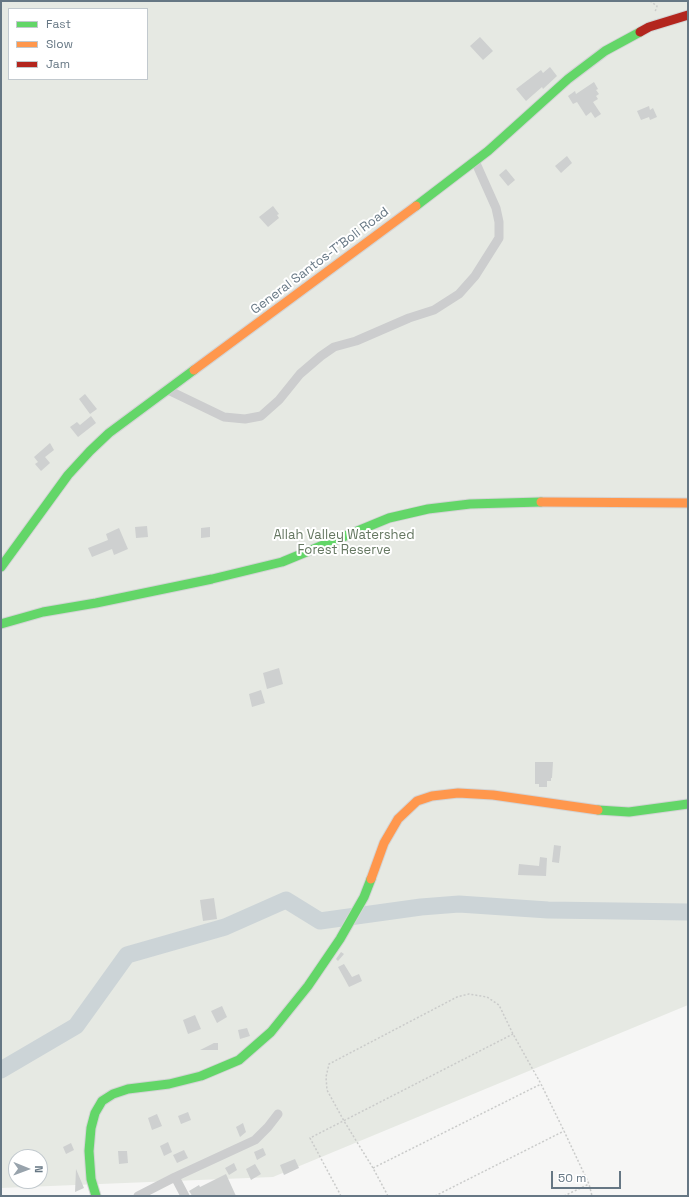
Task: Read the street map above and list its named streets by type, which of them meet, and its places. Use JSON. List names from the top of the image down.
{
  "streets": {
    "street": ["General Santos-T'Boli Road"]
  },
  "parks": ["Allah Valley Watershed Forest Reserve"],
  "legend": ["Fast", "Slow", "Jam"],
  "scale_bar": "50 m",
  "north": "right"
}
